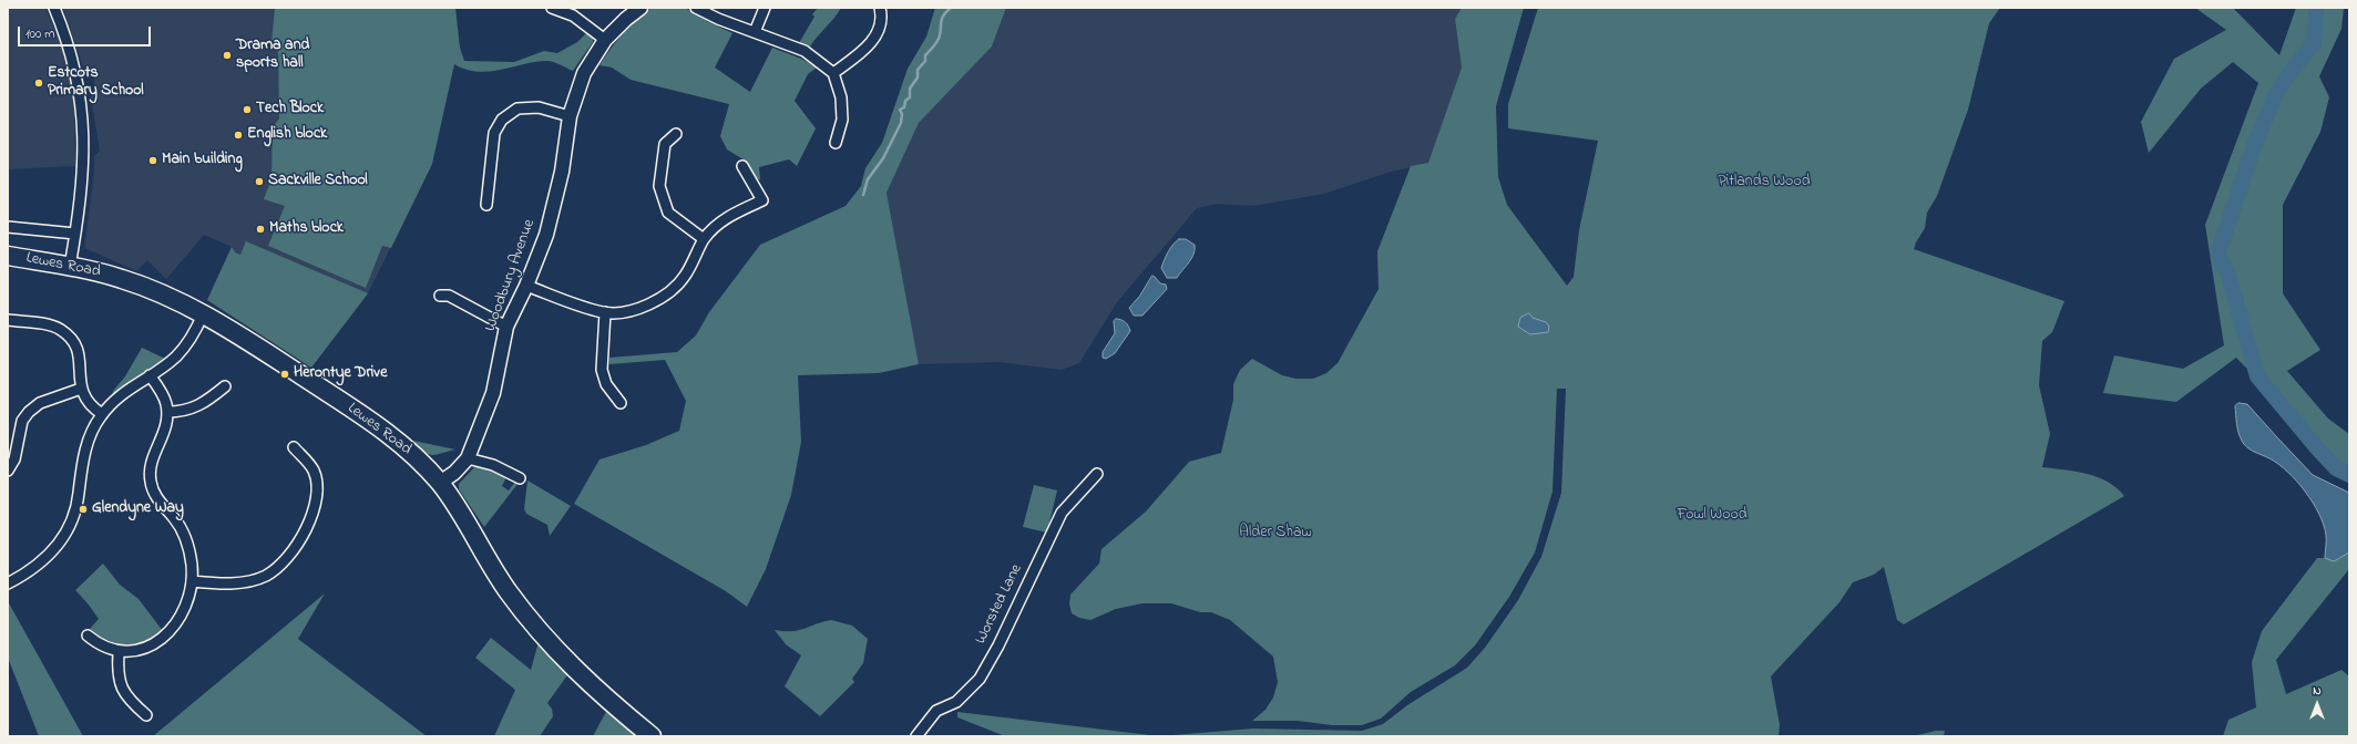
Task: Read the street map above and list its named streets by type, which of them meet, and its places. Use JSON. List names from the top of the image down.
{
  "streets": {
    "highway": ["Lewes Road"],
    "street": ["Woodbury Avenue", "Worsted Lane"]
  },
  "crossings": [
    ["Lewes Road", "Woodbury Avenue"]
  ],
  "parks": ["Pitlands Wood", "Fowl Wood", "Alder Shaw"],
  "places": [
    "Drama and sports hall",
    "Estcots Primary School",
    "Tech Block",
    "English block",
    "Main building",
    "Sackville School",
    "Maths block",
    "Herontye Drive",
    "Glendyne Way"
  ],
  "scale_bar": "100 m",
  "north": "top"
}
